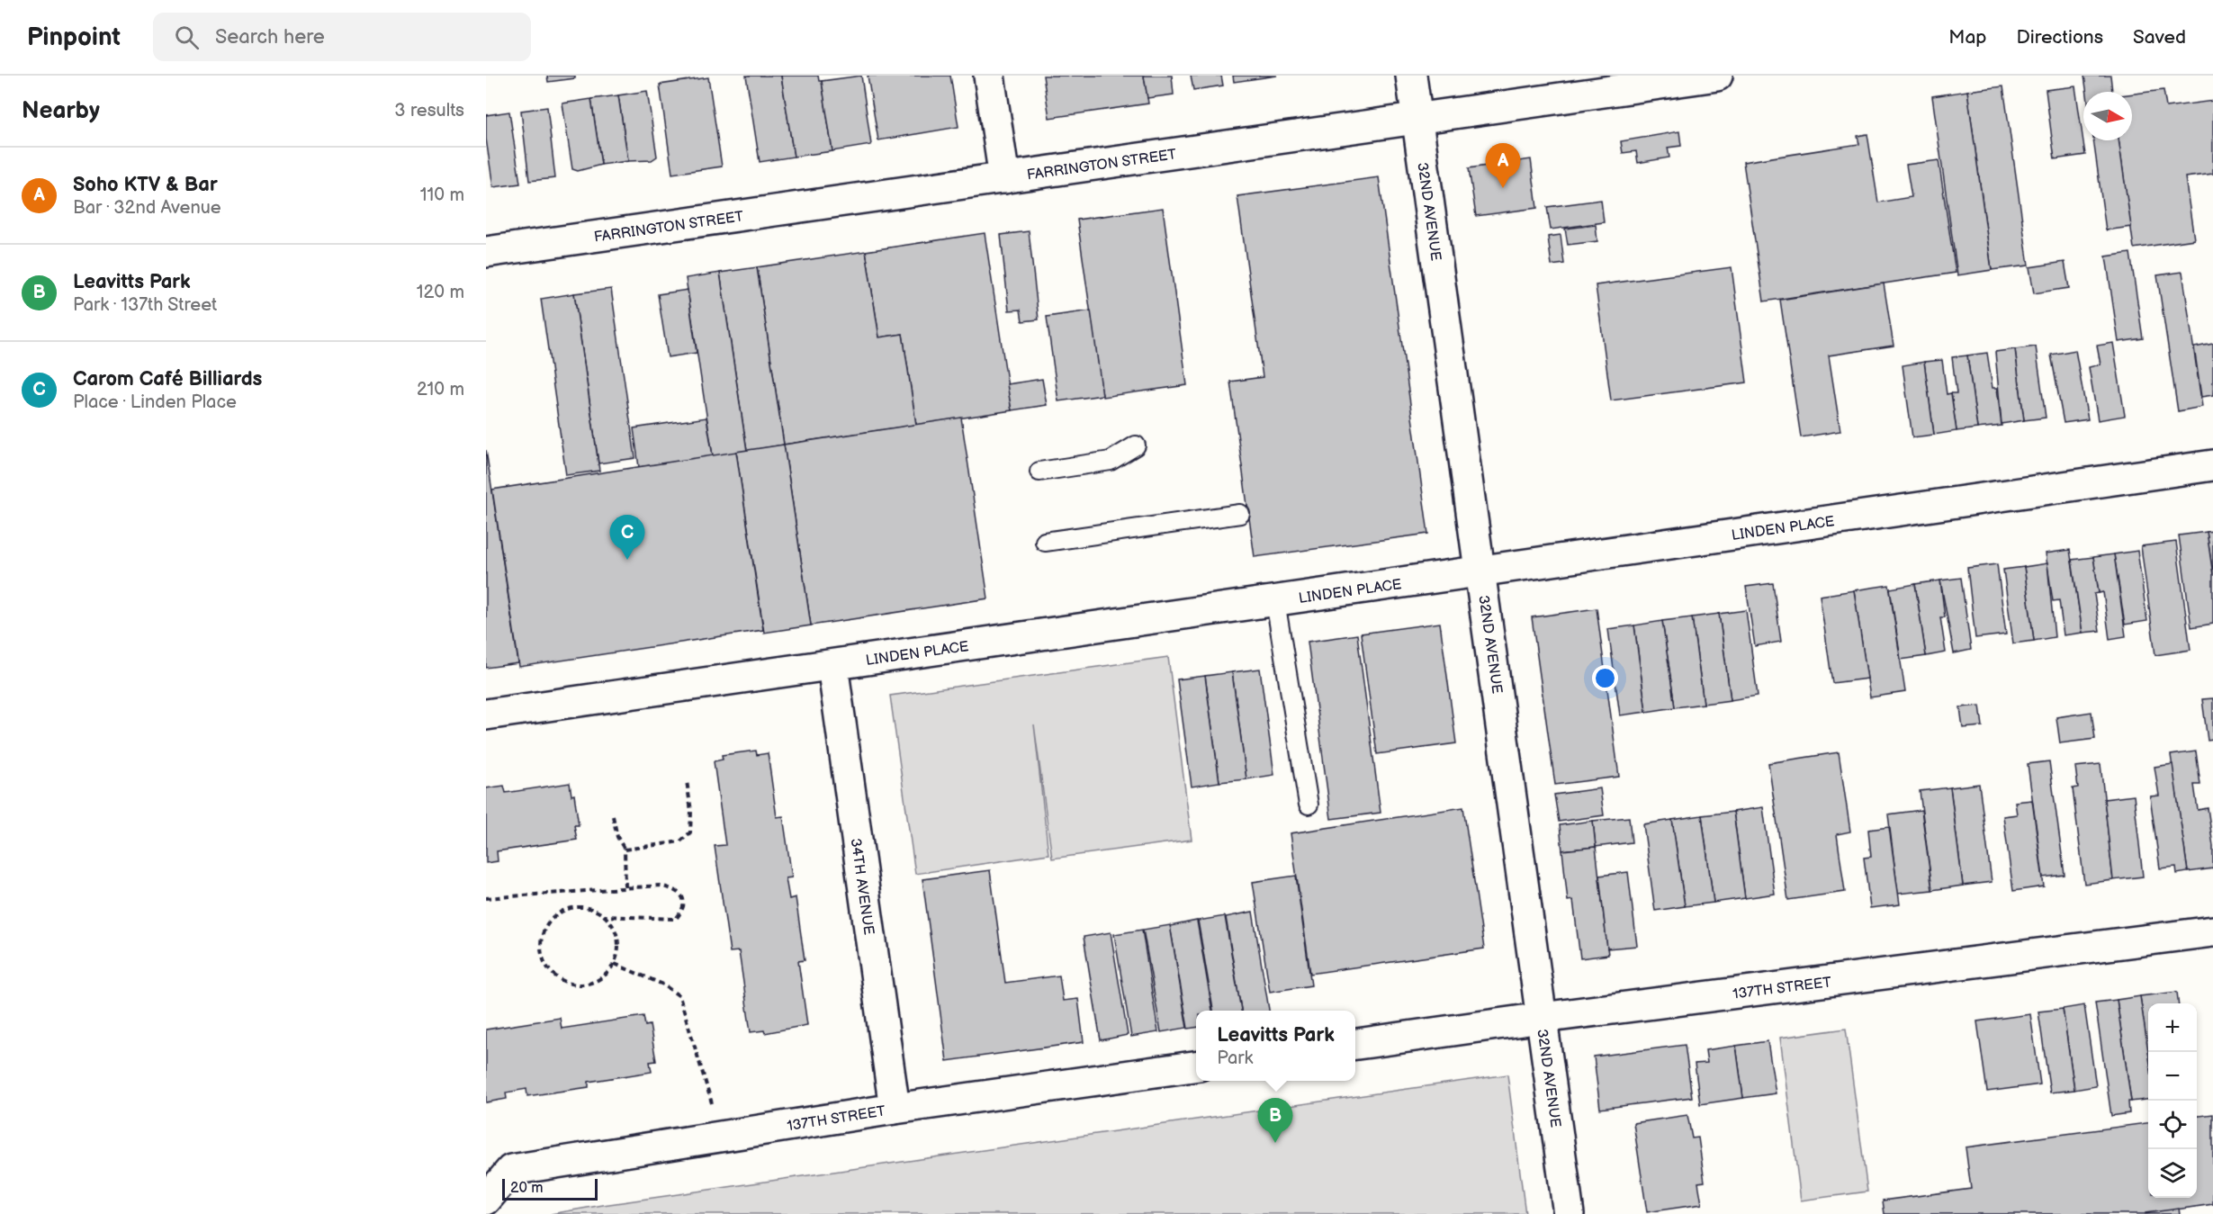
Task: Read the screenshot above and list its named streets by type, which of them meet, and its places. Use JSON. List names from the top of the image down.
{
  "streets": {
    "street": [
      "FARRINGTON STREET",
      "32ND AVENUE",
      "LINDEN PLACE",
      "34TH AVENUE",
      "137TH STREET"
    ]
  },
  "crossings": [
    ["FARRINGTON STREET", "32ND AVENUE"],
    ["32ND AVENUE", "LINDEN PLACE"],
    ["32ND AVENUE", "137TH STREET"],
    ["LINDEN PLACE", "34TH AVENUE"],
    ["34TH AVENUE", "137TH STREET"]
  ],
  "scale_bar": "20 m",
  "north": "right",
  "page": {
    "header": "Pinpoint",
    "search": "Search here",
    "nav": ["Map", "Directions", "Saved"],
    "heading": ["Nearby", "3 results"],
    "pins": ["A", "C", "B"],
    "list": [
      {
        "mark": "A",
        "name": "Soho KTV & Bar",
        "note": "Bar · 32nd Avenue",
        "value": "110 m"
      },
      {
        "mark": "B",
        "name": "Leavitts Park",
        "note": "Park · 137th Street",
        "value": "120 m"
      },
      {
        "mark": "C",
        "name": "Carom Café Billiards",
        "note": "Place · Linden Place",
        "value": "210 m"
      }
    ],
    "map_buttons": ["+", "−"],
    "popup": ["Leavitts Park", "Park"],
    "scale": "20 m"
  }
}
